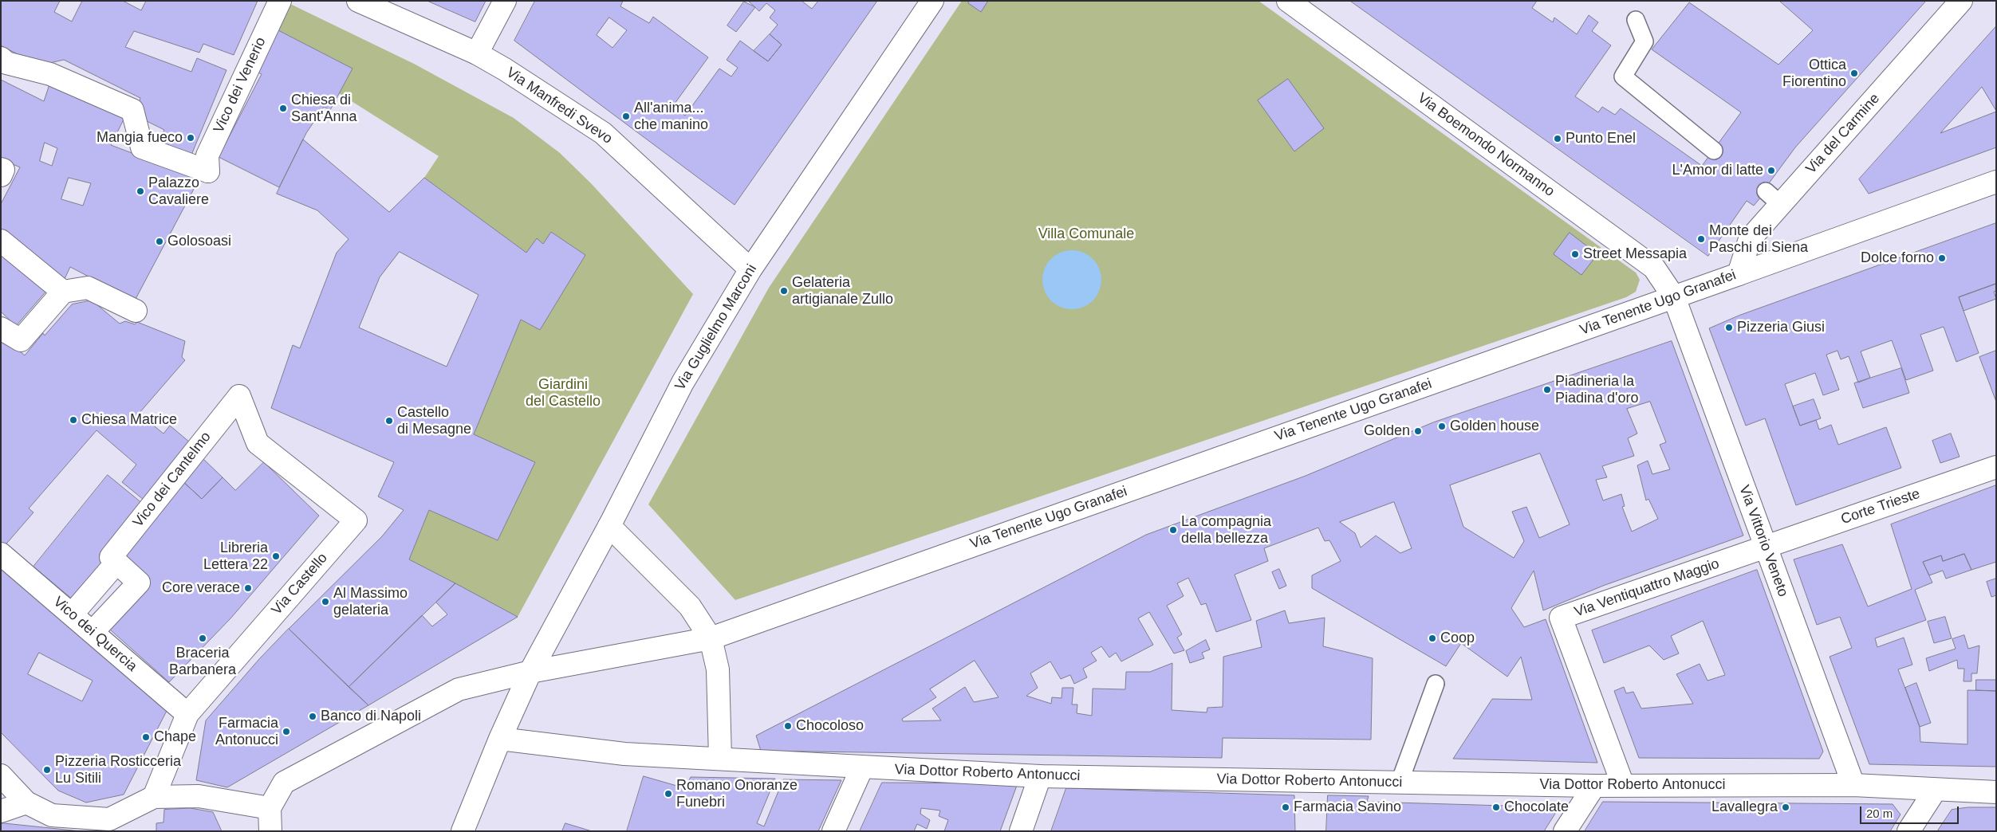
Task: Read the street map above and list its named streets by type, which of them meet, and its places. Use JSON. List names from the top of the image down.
{
  "streets": {
    "street": [
      "Vico dei Venerio",
      "Via Manfredi Svevo",
      "Via del Carmine",
      "Via Boemondo Normanno",
      "Via Tenente Ugo Granafei",
      "Via Guglielmo Marconi",
      "Vico dei Cantelmo",
      "Corte Trieste",
      "Via Vittorio Veneto",
      "Via Castello",
      "Via Ventiquattro Maggio",
      "Vico dei Quercia",
      "Via Dottor Roberto Antonucci"
    ]
  },
  "crossings": [
    ["Via Manfredi Svevo", "Via Guglielmo Marconi"],
    ["Via del Carmine", "Via Tenente Ugo Granafei"],
    ["Via Boemondo Normanno", "Via Tenente Ugo Granafei"],
    ["Via Boemondo Normanno", "Via Vittorio Veneto"],
    ["Via Tenente Ugo Granafei", "Via Guglielmo Marconi"],
    ["Via Tenente Ugo Granafei", "Via Vittorio Veneto"],
    ["Via Guglielmo Marconi", "Via Dottor Roberto Antonucci"],
    ["Vico dei Cantelmo", "Via Castello"],
    ["Corte Trieste", "Via Vittorio Veneto"],
    ["Corte Trieste", "Via Ventiquattro Maggio"],
    ["Via Vittorio Veneto", "Via Ventiquattro Maggio"],
    ["Via Vittorio Veneto", "Via Dottor Roberto Antonucci"],
    ["Via Castello", "Vico dei Quercia"],
    ["Via Ventiquattro Maggio", "Via Dottor Roberto Antonucci"]
  ],
  "parks": ["Villa Comunale", "Giardini del Castello"],
  "places": [
    "Ottica Fiorentino",
    "Chiesa di Sant'Anna",
    "All'anima... che manino",
    "Mangia fueco",
    "Punto Enel",
    "L'Amor di latte",
    "Palazzo Cavaliere",
    "Monte dei Paschi di Siena",
    "Golosoasi",
    "Street Messapia",
    "Dolce forno",
    "Gelateria artigianale Zullo",
    "Pizzeria Giusi",
    "Piadineria la Piadina d'oro",
    "Chiesa Matrice",
    "Castello di Mesagne",
    "Golden house",
    "Golden",
    "La compagnia della bellezza",
    "Libreria Lettera 22",
    "Core verace",
    "Al Massimo gelateria",
    "Braceria Barbanera",
    "Coop",
    "Banco di Napoli",
    "Chocoloso",
    "Farmacia Antonucci",
    "Chape",
    "Pizzeria Rosticceria Lu Sitili",
    "Romano Onoranze Funebri",
    "Farmacia Savino",
    "Chocolate",
    "Lavallegra"
  ],
  "scale_bar": "20 m"
}
